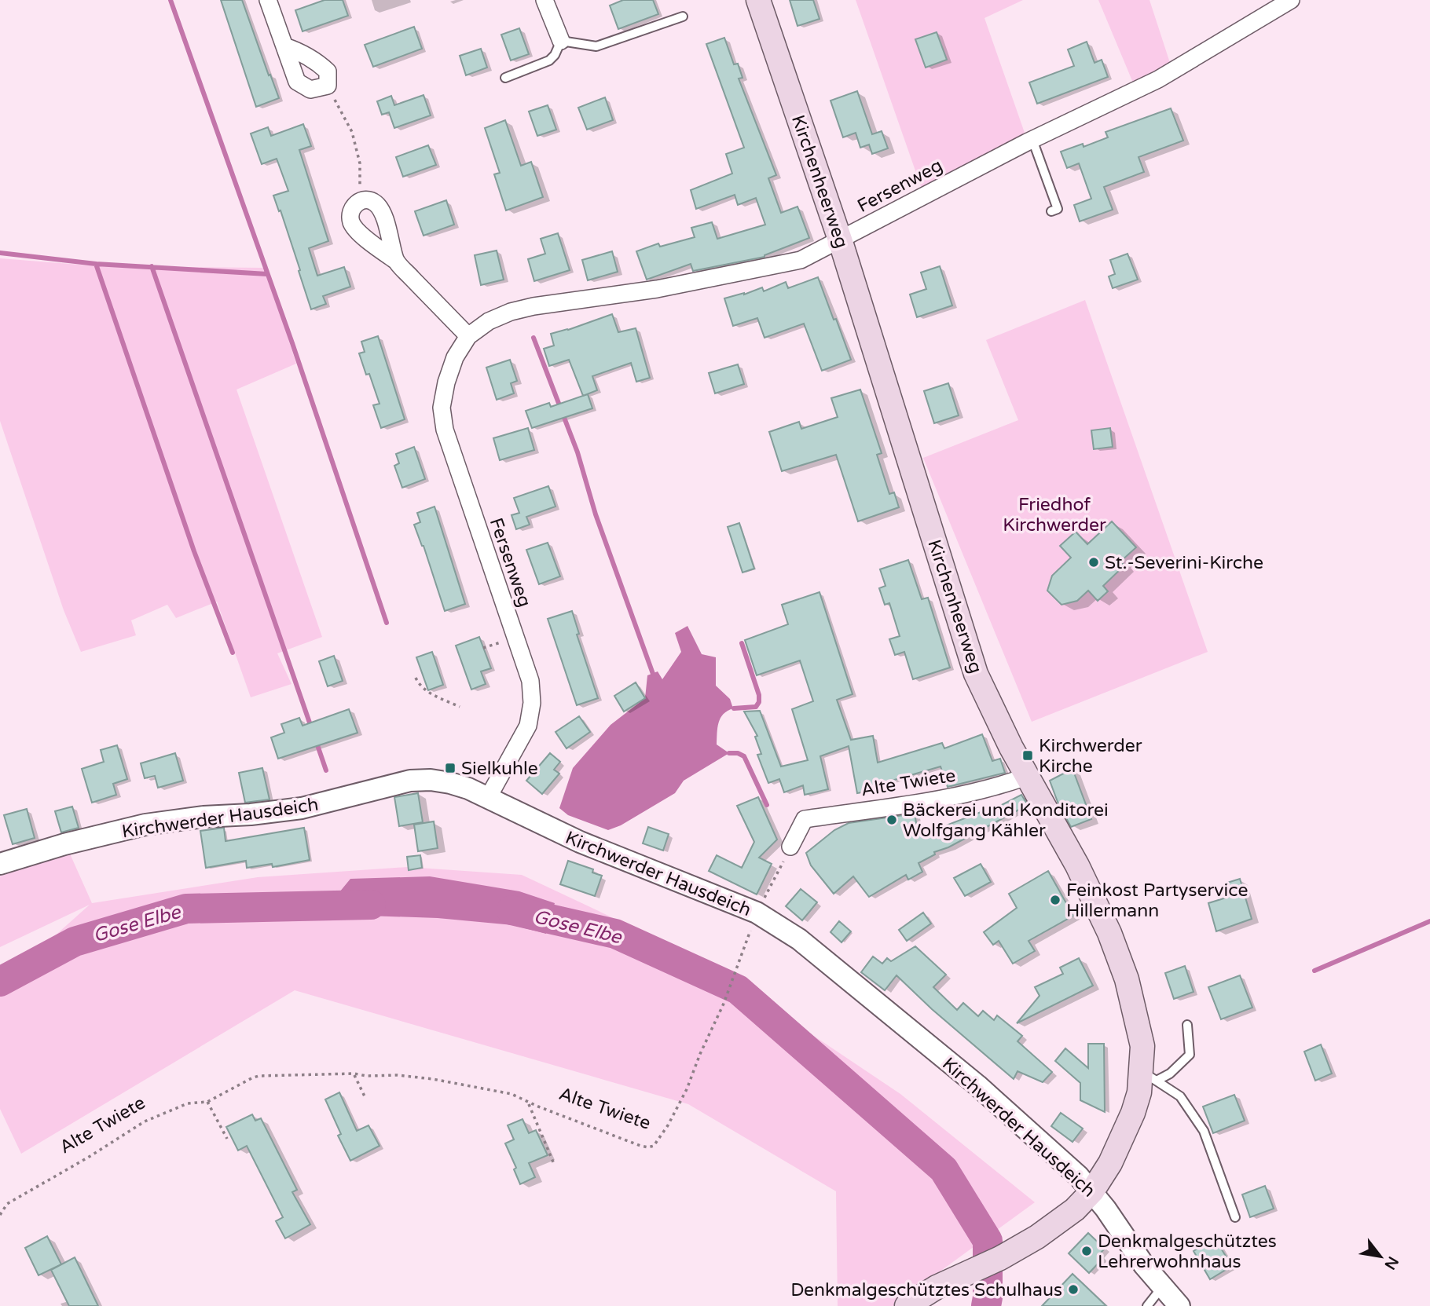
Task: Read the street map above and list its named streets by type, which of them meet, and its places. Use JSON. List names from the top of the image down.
{
  "streets": {
    "main road": ["Kirchenheerweg"],
    "street": ["Fersenweg", "Alte Twiete", "Kirchwerder Hausdeich"]
  },
  "crossings": [
    ["Kirchenheerweg", "Fersenweg"],
    ["Kirchenheerweg", "Alte Twiete"],
    ["Kirchenheerweg", "Kirchwerder Hausdeich"],
    ["Fersenweg", "Kirchwerder Hausdeich"],
    ["Alte Twiete", "Kirchwerder Hausdeich"]
  ],
  "water": ["Gose Elbe"],
  "parks": ["Friedhof Kirchwerder"],
  "places": {
    "other": [
      "St.-Severini-Kirche",
      "Bäckerei und Konditorei Wolfgang Kähler",
      "Feinkost Partyservice Hillermann",
      "Denkmalgeschütztes Lehrerwohnhaus",
      "Denkmalgeschütztes Schulhaus"
    ],
    "transit": ["Kirchwerder Kirche", "Sielkuhle"]
  },
  "north": "bottom right"
}
